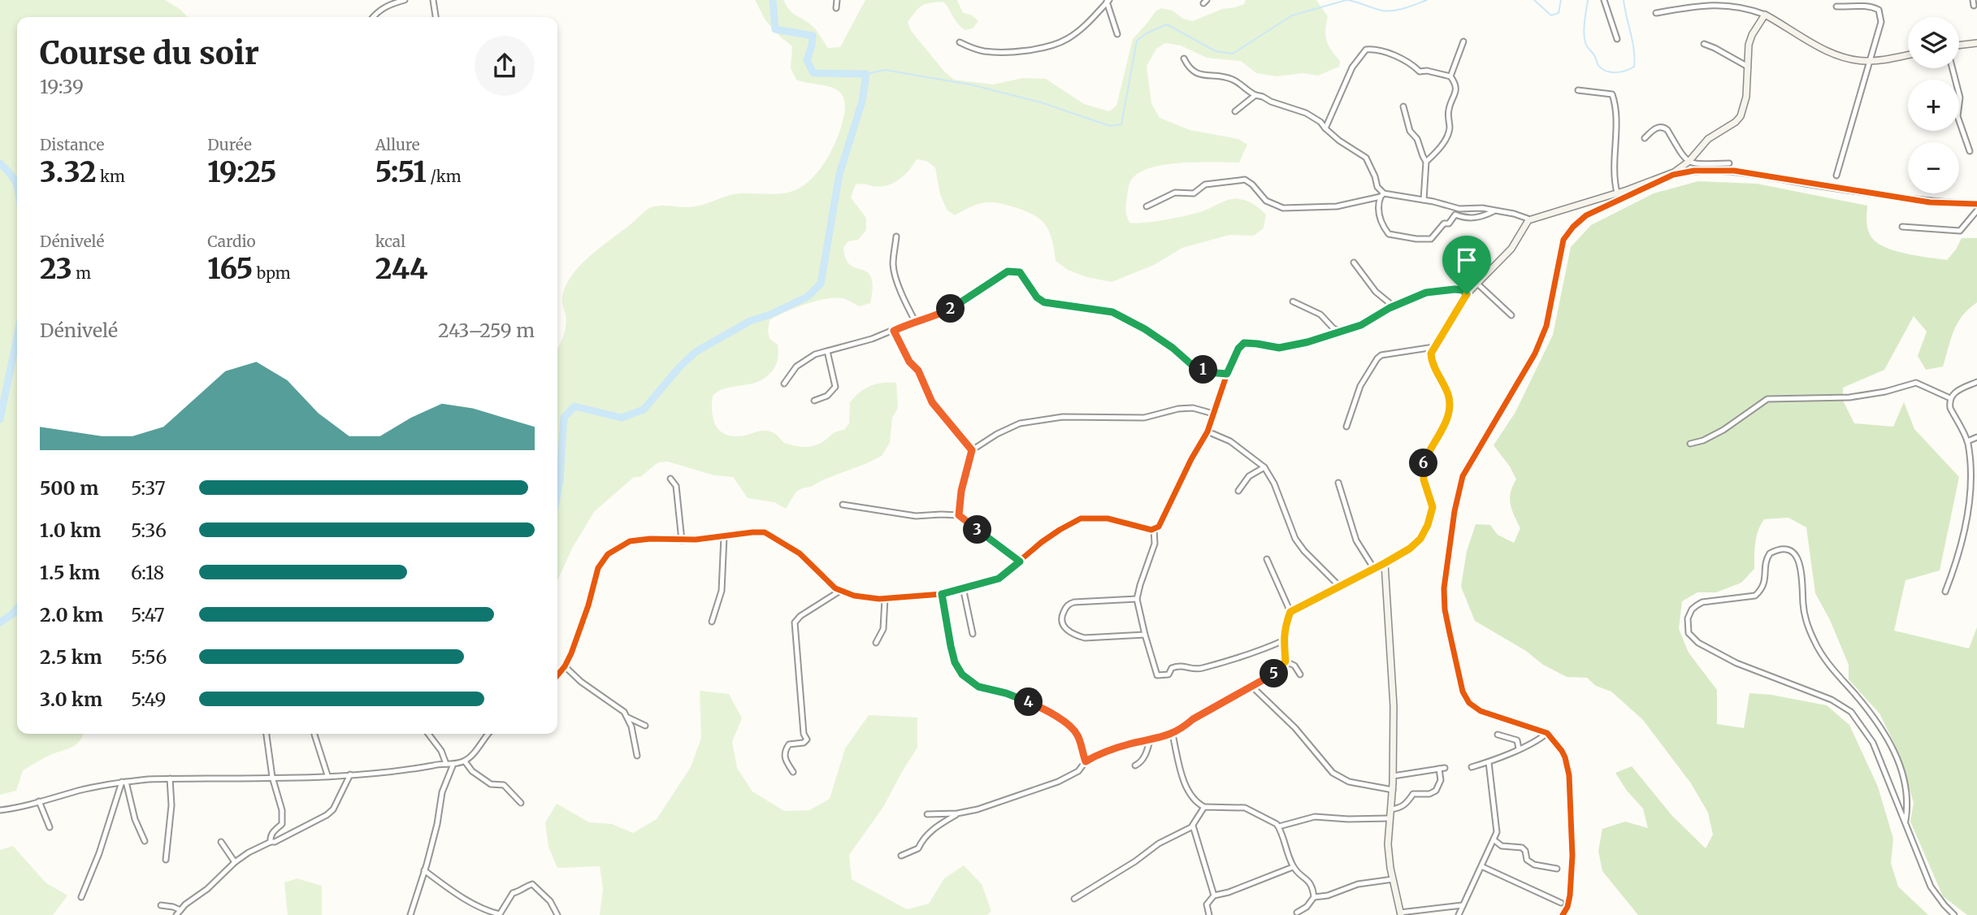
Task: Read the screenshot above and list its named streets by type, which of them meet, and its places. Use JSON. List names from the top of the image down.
{
  "page": {
    "map_buttons": ["+", "−"],
    "heading": ["Course du soir", "19:39"],
    "stats": [
      ["Distance", "3.32 km"],
      ["Durée", "19:25"],
      ["Allure", "5:51 /km"],
      ["Dénivelé", "23 m"],
      ["Cardio", "165 bpm"],
      ["kcal", "244"]
    ],
    "pins": [
      "2",
      "1",
      "6",
      "3",
      "5",
      "4"
    ],
    "chart": ["Dénivelé", "243–259 m"],
    "list": [
      {
        "name": "500 m",
        "note": "5:37"
      },
      {
        "name": "1.0 km",
        "note": "5:36"
      },
      {
        "name": "1.5 km",
        "note": "6:18"
      },
      {
        "name": "2.0 km",
        "note": "5:47"
      },
      {
        "name": "2.5 km",
        "note": "5:56"
      },
      {
        "name": "3.0 km",
        "note": "5:49"
      }
    ]
  }
}
